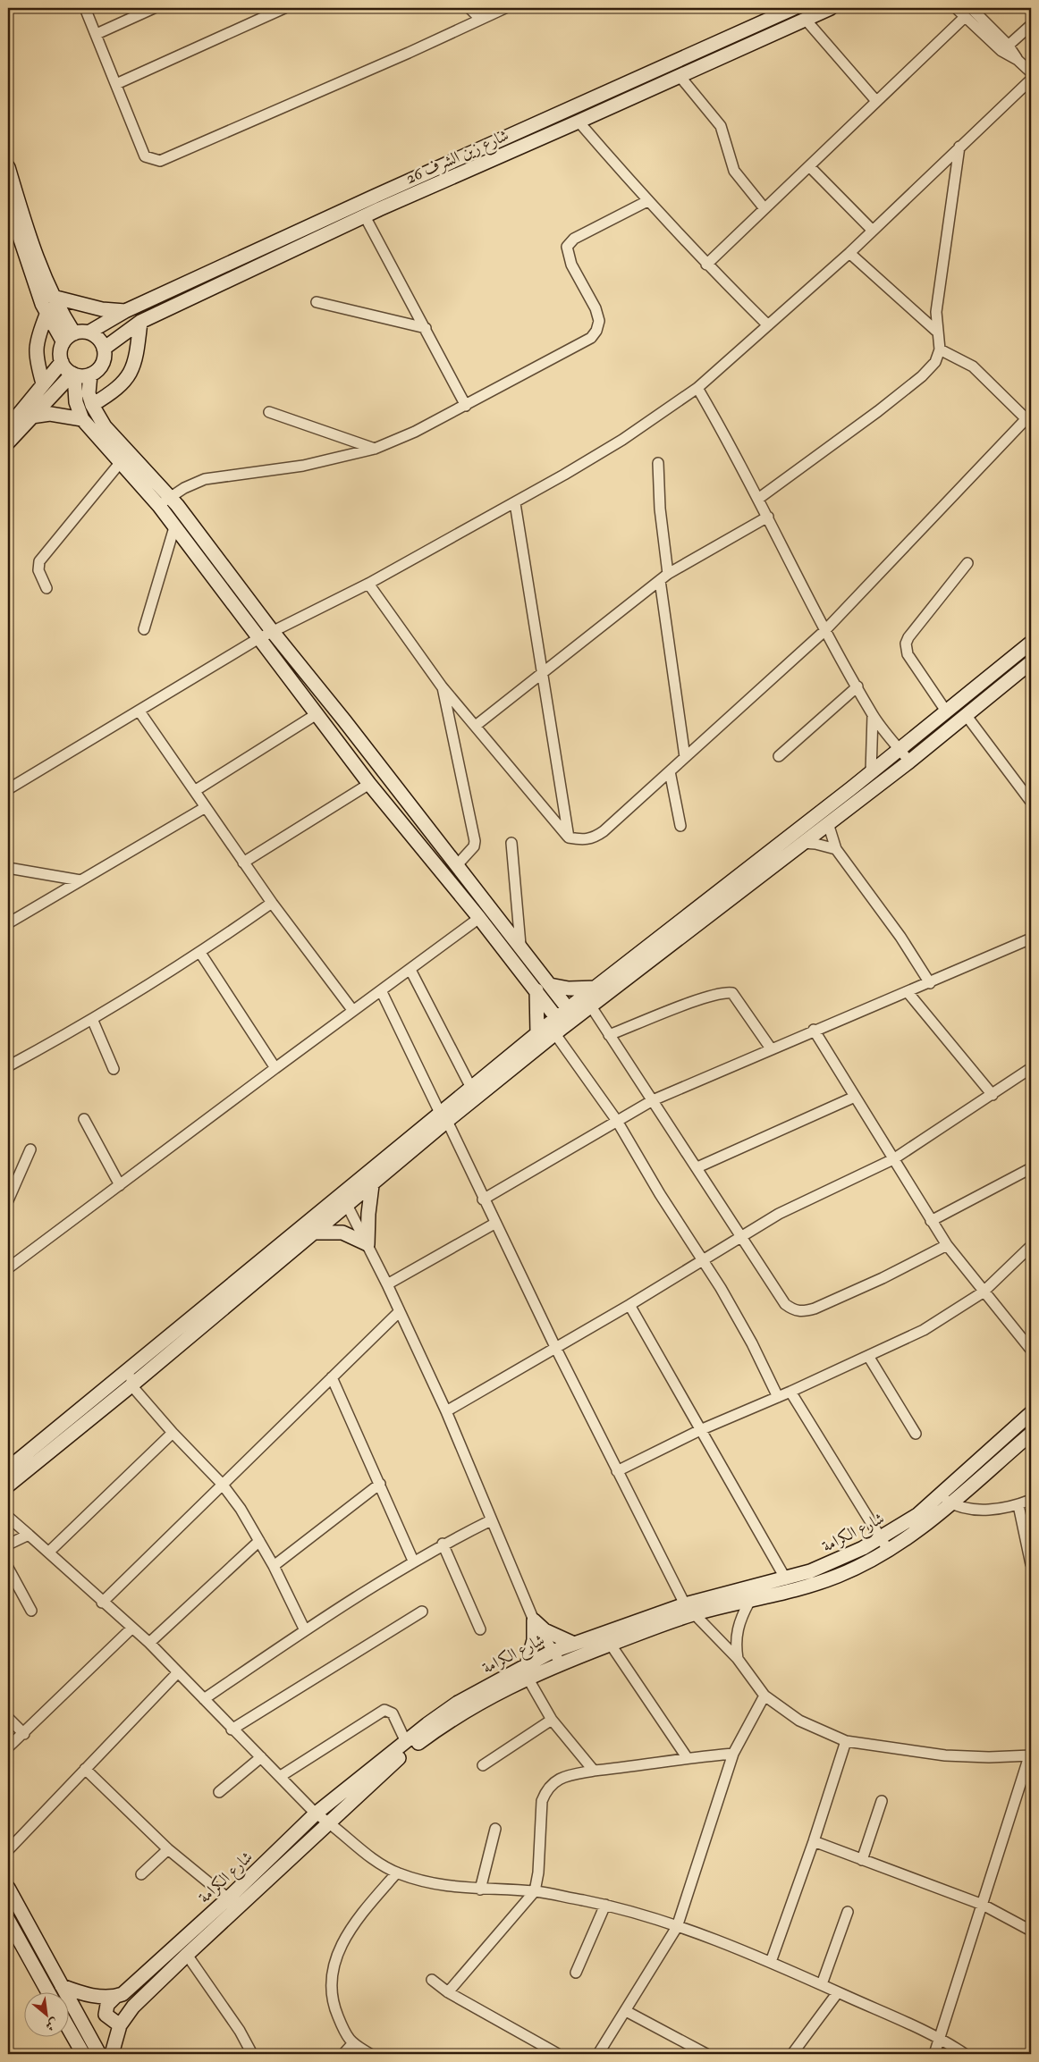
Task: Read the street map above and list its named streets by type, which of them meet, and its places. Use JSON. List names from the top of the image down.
{
  "streets": {
    "street": ["شارع زين الشرف 26", "شارع الكرامة"]
  },
  "north": "bottom right"
}
